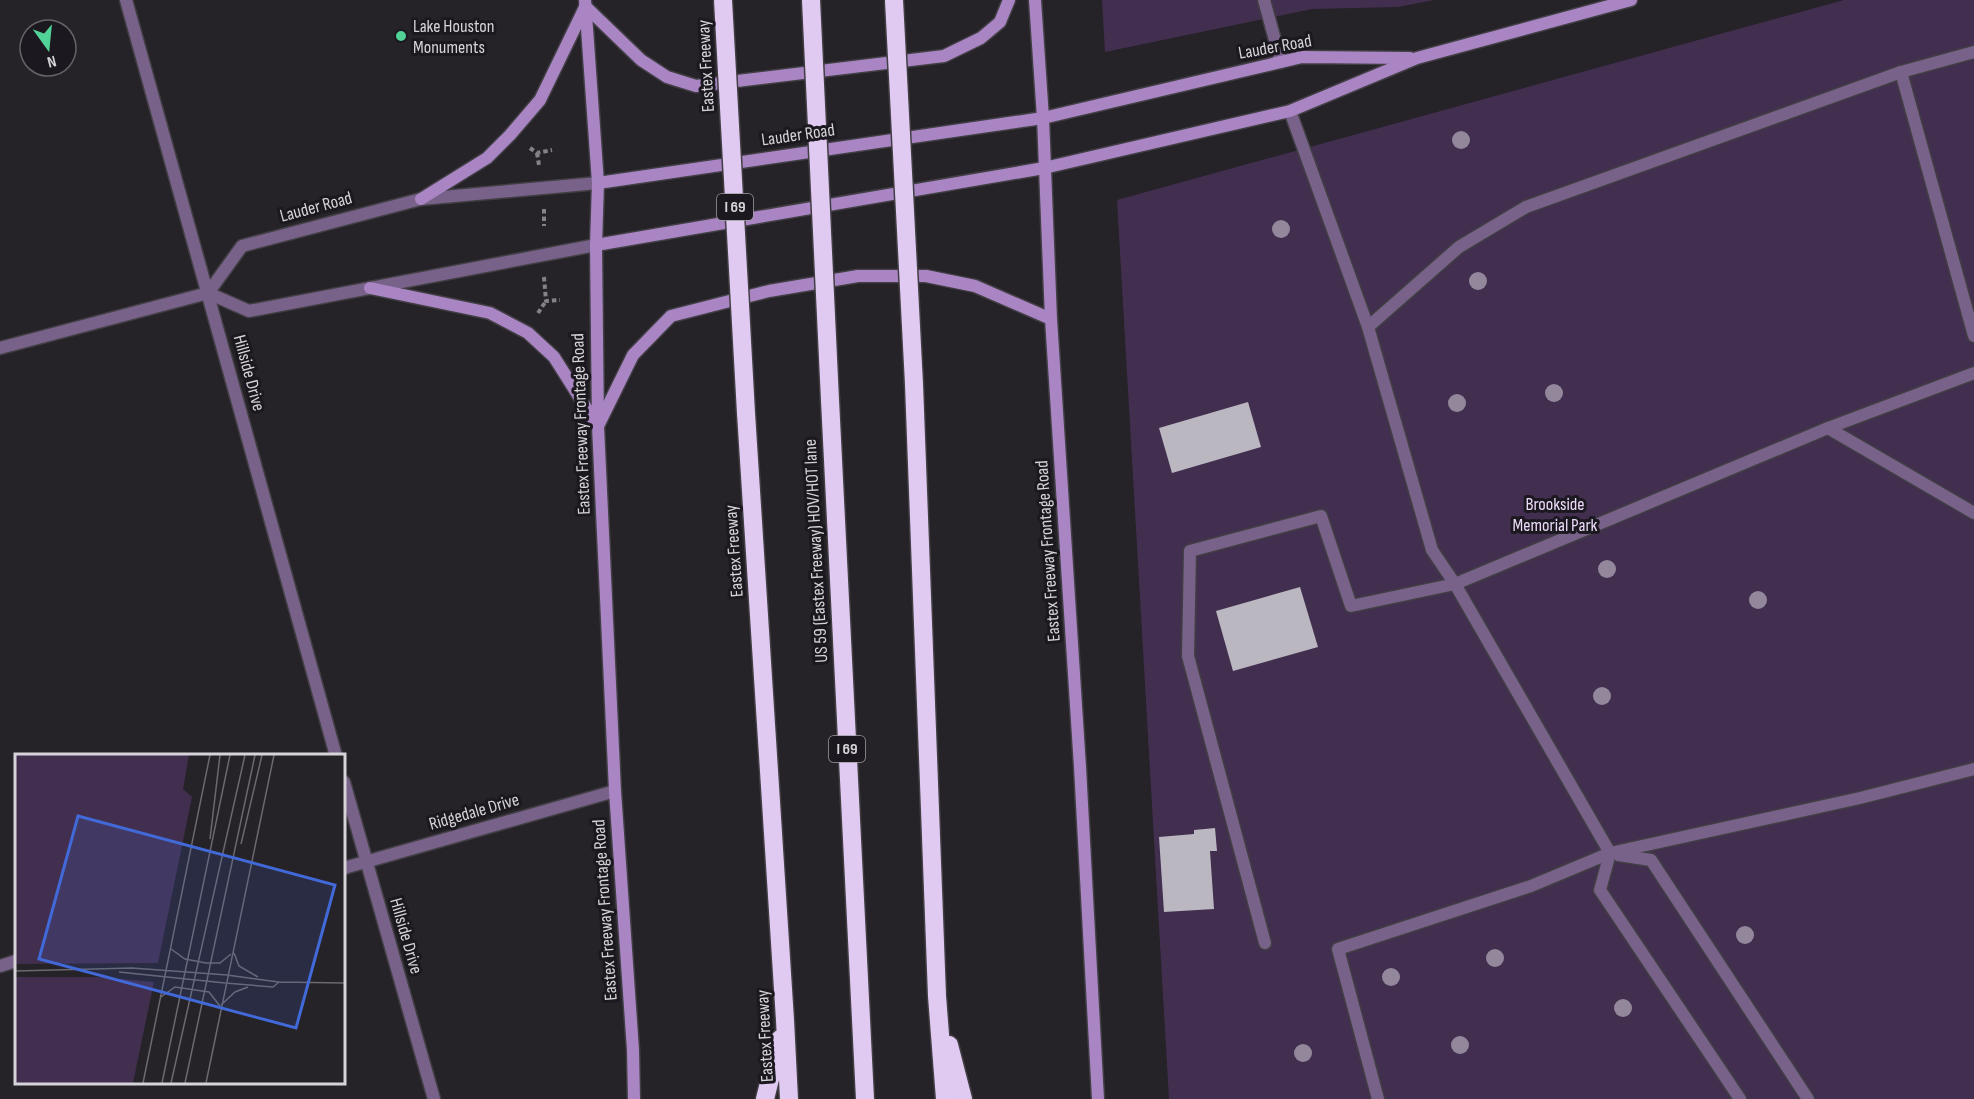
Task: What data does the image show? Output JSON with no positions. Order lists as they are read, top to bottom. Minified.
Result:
{"streets":{"highway":["Eastex Freeway","I 69","US 59 (Eastex Freeway) HOV/HOT lane"],"main road":["Lauder Road","Eastex Freeway Frontage Road"],"street":["Hillside Drive","Ridgedale Drive"]},"crossings":[["Lauder Road","Hillside Drive"],["Lauder Road","Eastex Freeway Frontage Road"],["Hillside Drive","Ridgedale Drive"],["Eastex Freeway Frontage Road","Ridgedale Drive"]],"parks":["Brookside Memorial Park"],"places":["Lake Houston Monuments"],"north":"bottom"}
